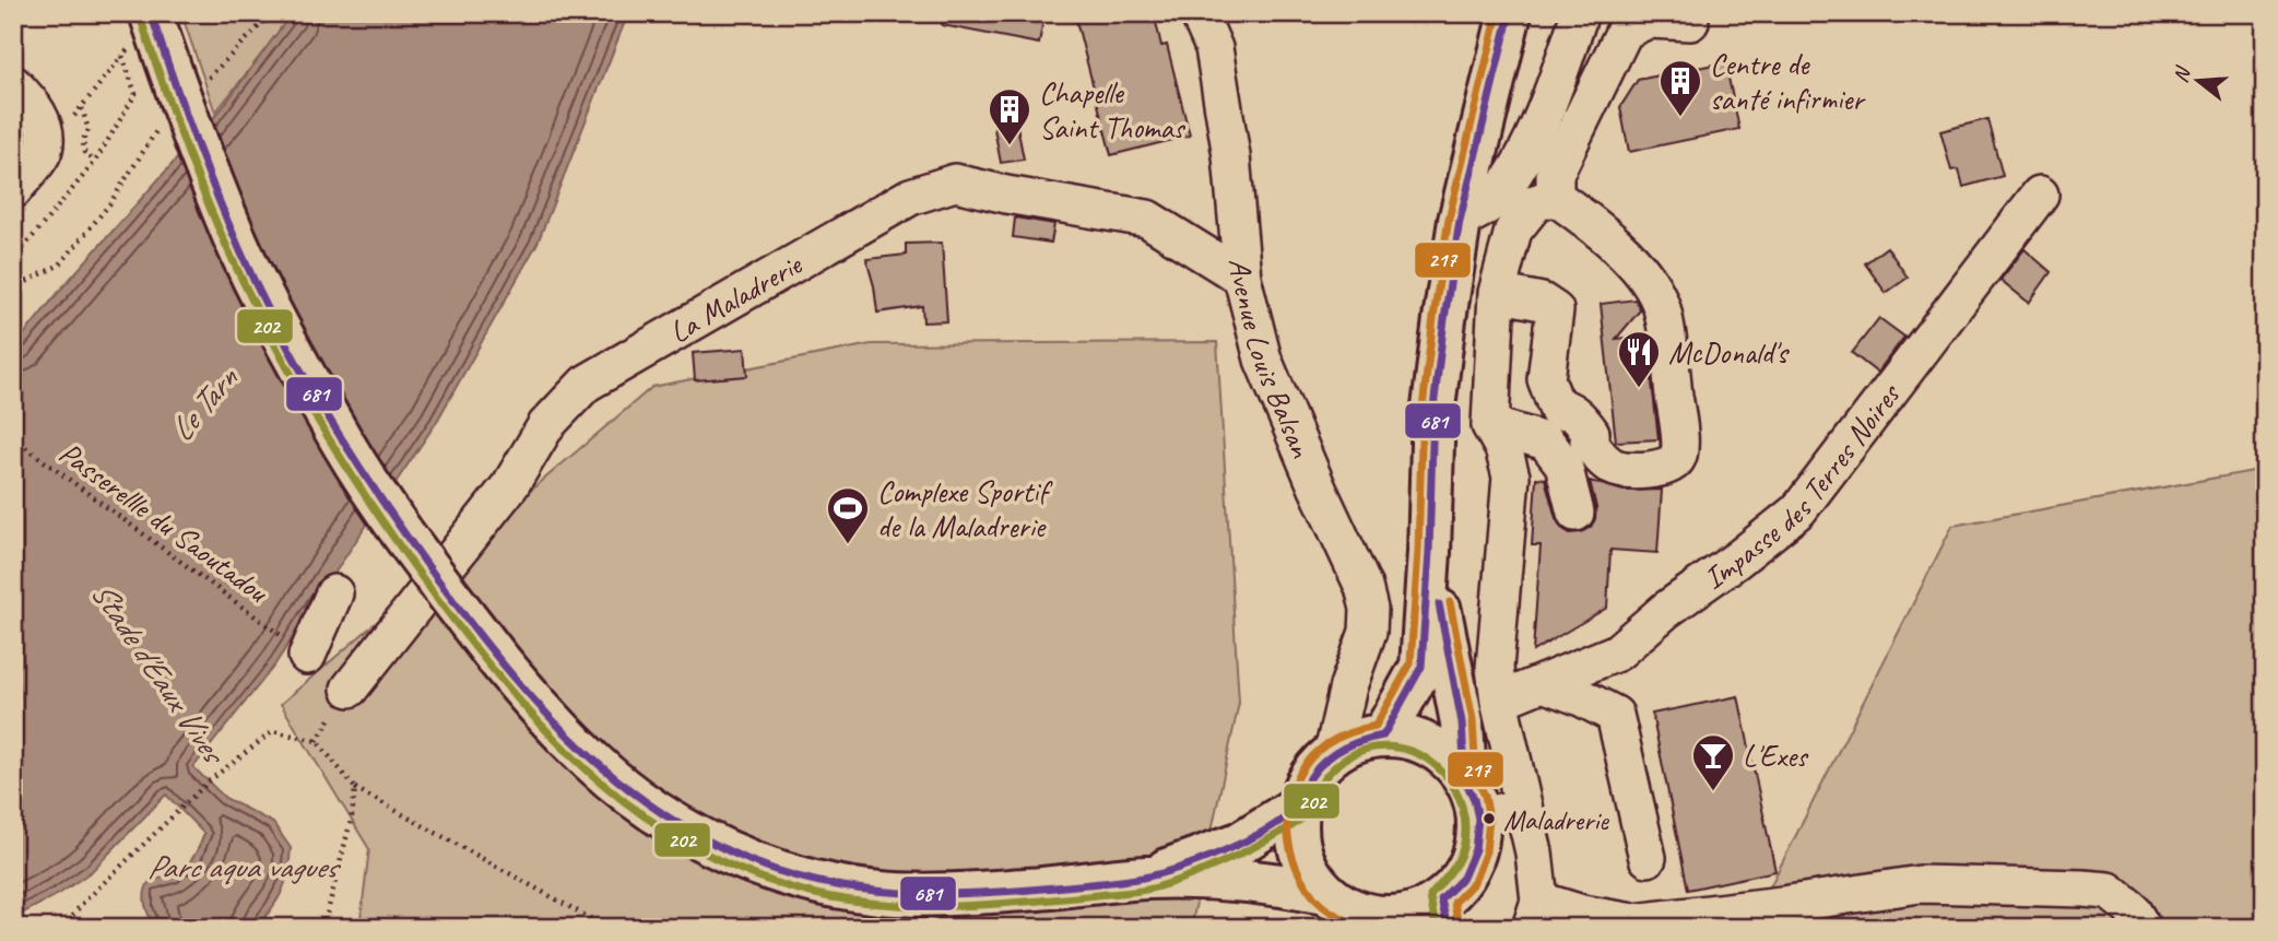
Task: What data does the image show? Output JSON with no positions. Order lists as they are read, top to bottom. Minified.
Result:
{"streets":{"street":["La Maladrerie","Avenue Louis Balsan","Impasse des Terres Noires"],"path":["Passerellle du Saoutadou"]},"crossings":[["La Maladrerie","Avenue Louis Balsan"]],"water":["Le Tarn","Stade d'Eaux Vives","Parc aqua vagues"],"places":{"building":["Centre de santé infirmier","Chapelle Saint Thomas"],"restaurant":["McDonald's"],"sports":["Complexe Sportif de la Maladrerie"],"bar":["L'Exes"],"other":["Maladrerie"]},"lines":["transit line 681","transit line 217","transit line 202"],"north":"left"}
